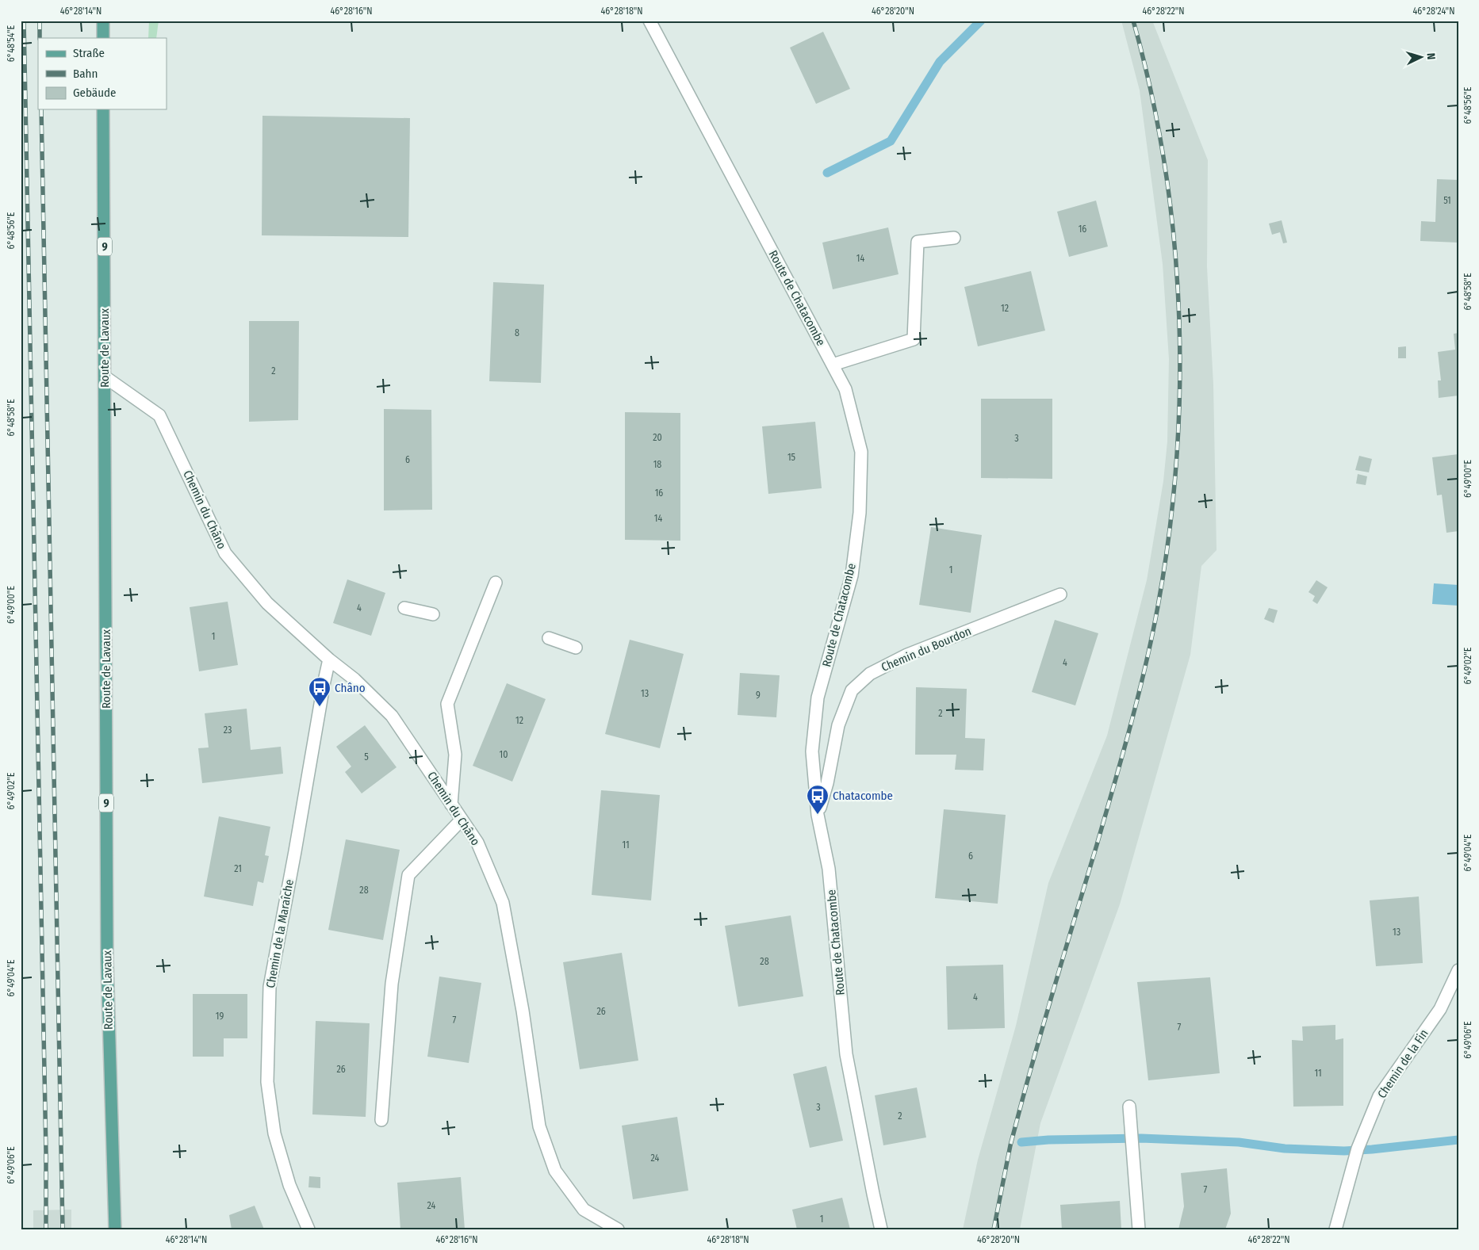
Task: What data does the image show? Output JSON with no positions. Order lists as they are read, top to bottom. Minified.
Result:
{"streets":{"main road":["9","Route de Lavaux"],"street":["Route de Chatacombe","Chemin du Châno","Chemin du Bourdon","Chemin de la Maraîche","Chemin de la Fin"]},"crossings":[["Route de Chatacombe","Chemin du Bourdon"],["Route de Lavaux","Chemin du Châno"],["Chemin du Châno","Chemin de la Maraîche"]],"places":{"bus stop":["Châno","Chatacombe"]},"house_numbers":["51","16","14","12","8","2","20","3","15","6","18","16","14","1","4","1","4","13","9","2","12","23","10","5","11","6","21","28","13","28","4","26","19","7","7","26","11","3","2","24","7","24","1"],"legend":["Straße","Bahn","Gebäude"],"north":"right","coordinates":["46°28'14\"N","46°28'16\"N","46°28'18\"N","46°28'20\"N","46°28'22\"N","46°28'24\"N","6°48'54\"E","6°48'56\"E","6°48'58\"E","6°49'00\"E","6°49'02\"E","6°49'04\"E","6°49'06\"E"]}
